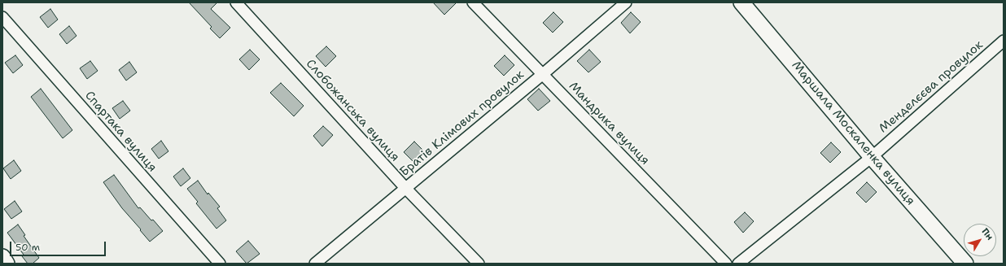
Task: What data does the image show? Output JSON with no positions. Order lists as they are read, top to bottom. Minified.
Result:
{"streets":{"street":["Менделєєва провулок","Слобожанська вулиця","Братів Клімових провулок","Мандрика вулиця","Спартака вулиця","Маршала Москаленка вулиця"]},"crossings":[["Менделєєва провулок","Маршала Москаленка вулиця"],["Слобожанська вулиця","Братів Клімових провулок"],["Братів Клімових провулок","Мандрика вулиця"]],"scale_bar":"50 m","north":"top right"}
